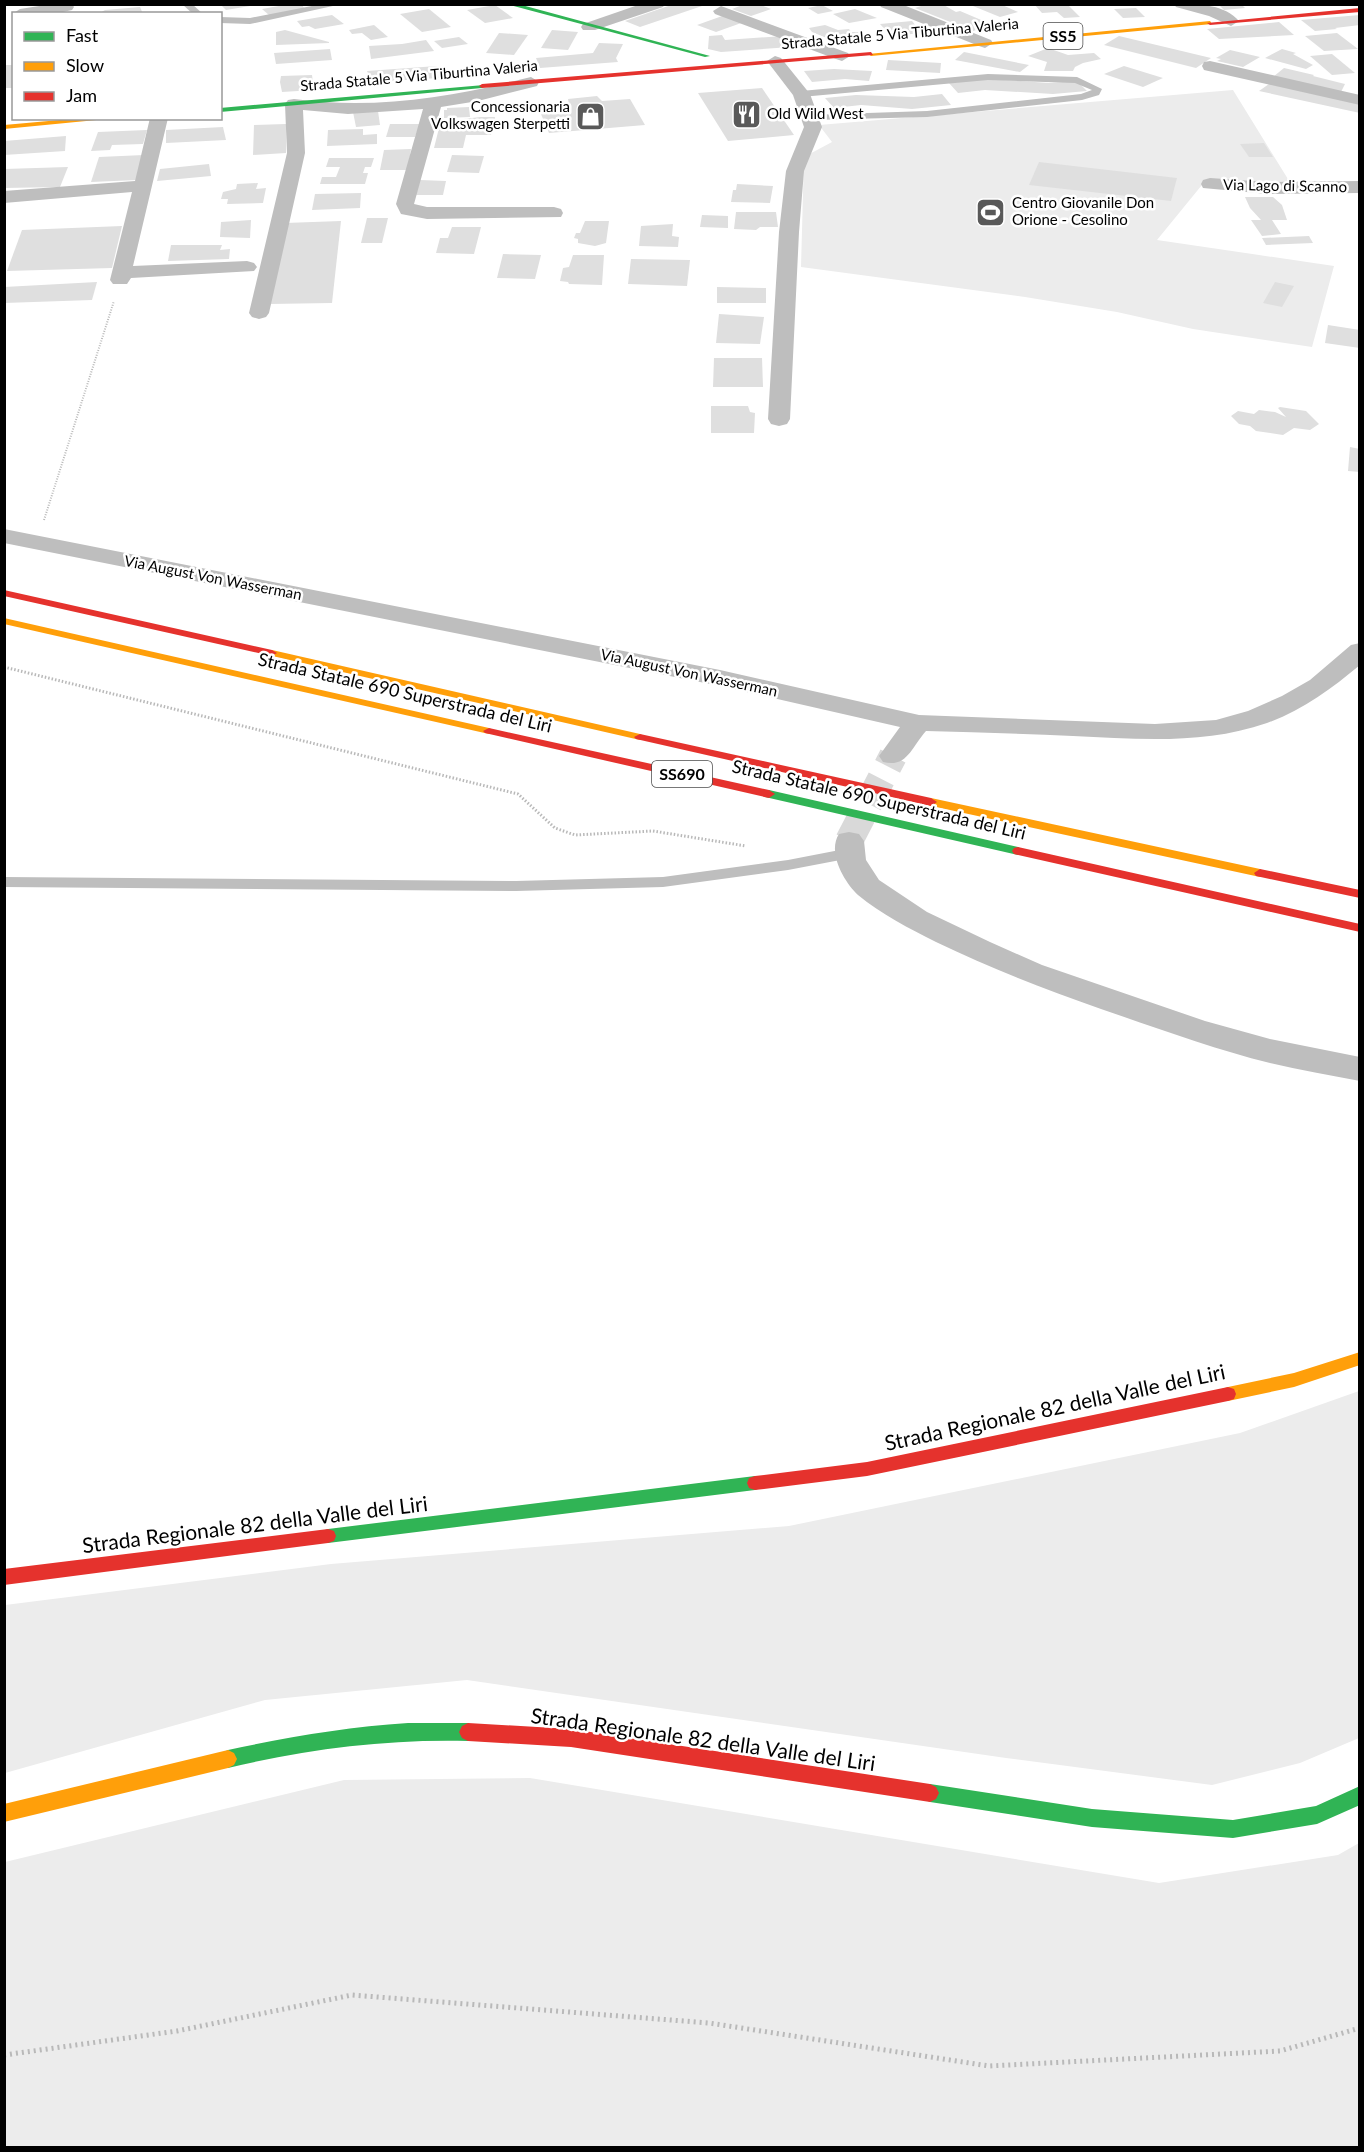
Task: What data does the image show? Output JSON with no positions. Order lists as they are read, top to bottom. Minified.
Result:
{"streets":{"main road":["Strada Statale 5 Via Tiburtina Valeria","SS5","Strada Statale 690 Superstrada del Liri","SS690","Strada Regionale 82 della Valle del Liri"],"street":["Via Lago di Scanno","Via August Von Wasserman"]},"places":{"restaurant":["Old Wild West"],"shop":["Concessionaria Volkswagen Sterpetti"],"sports":["Centro Giovanile Don Orione - Cesolino"]},"legend":["Fast","Slow","Jam"]}
